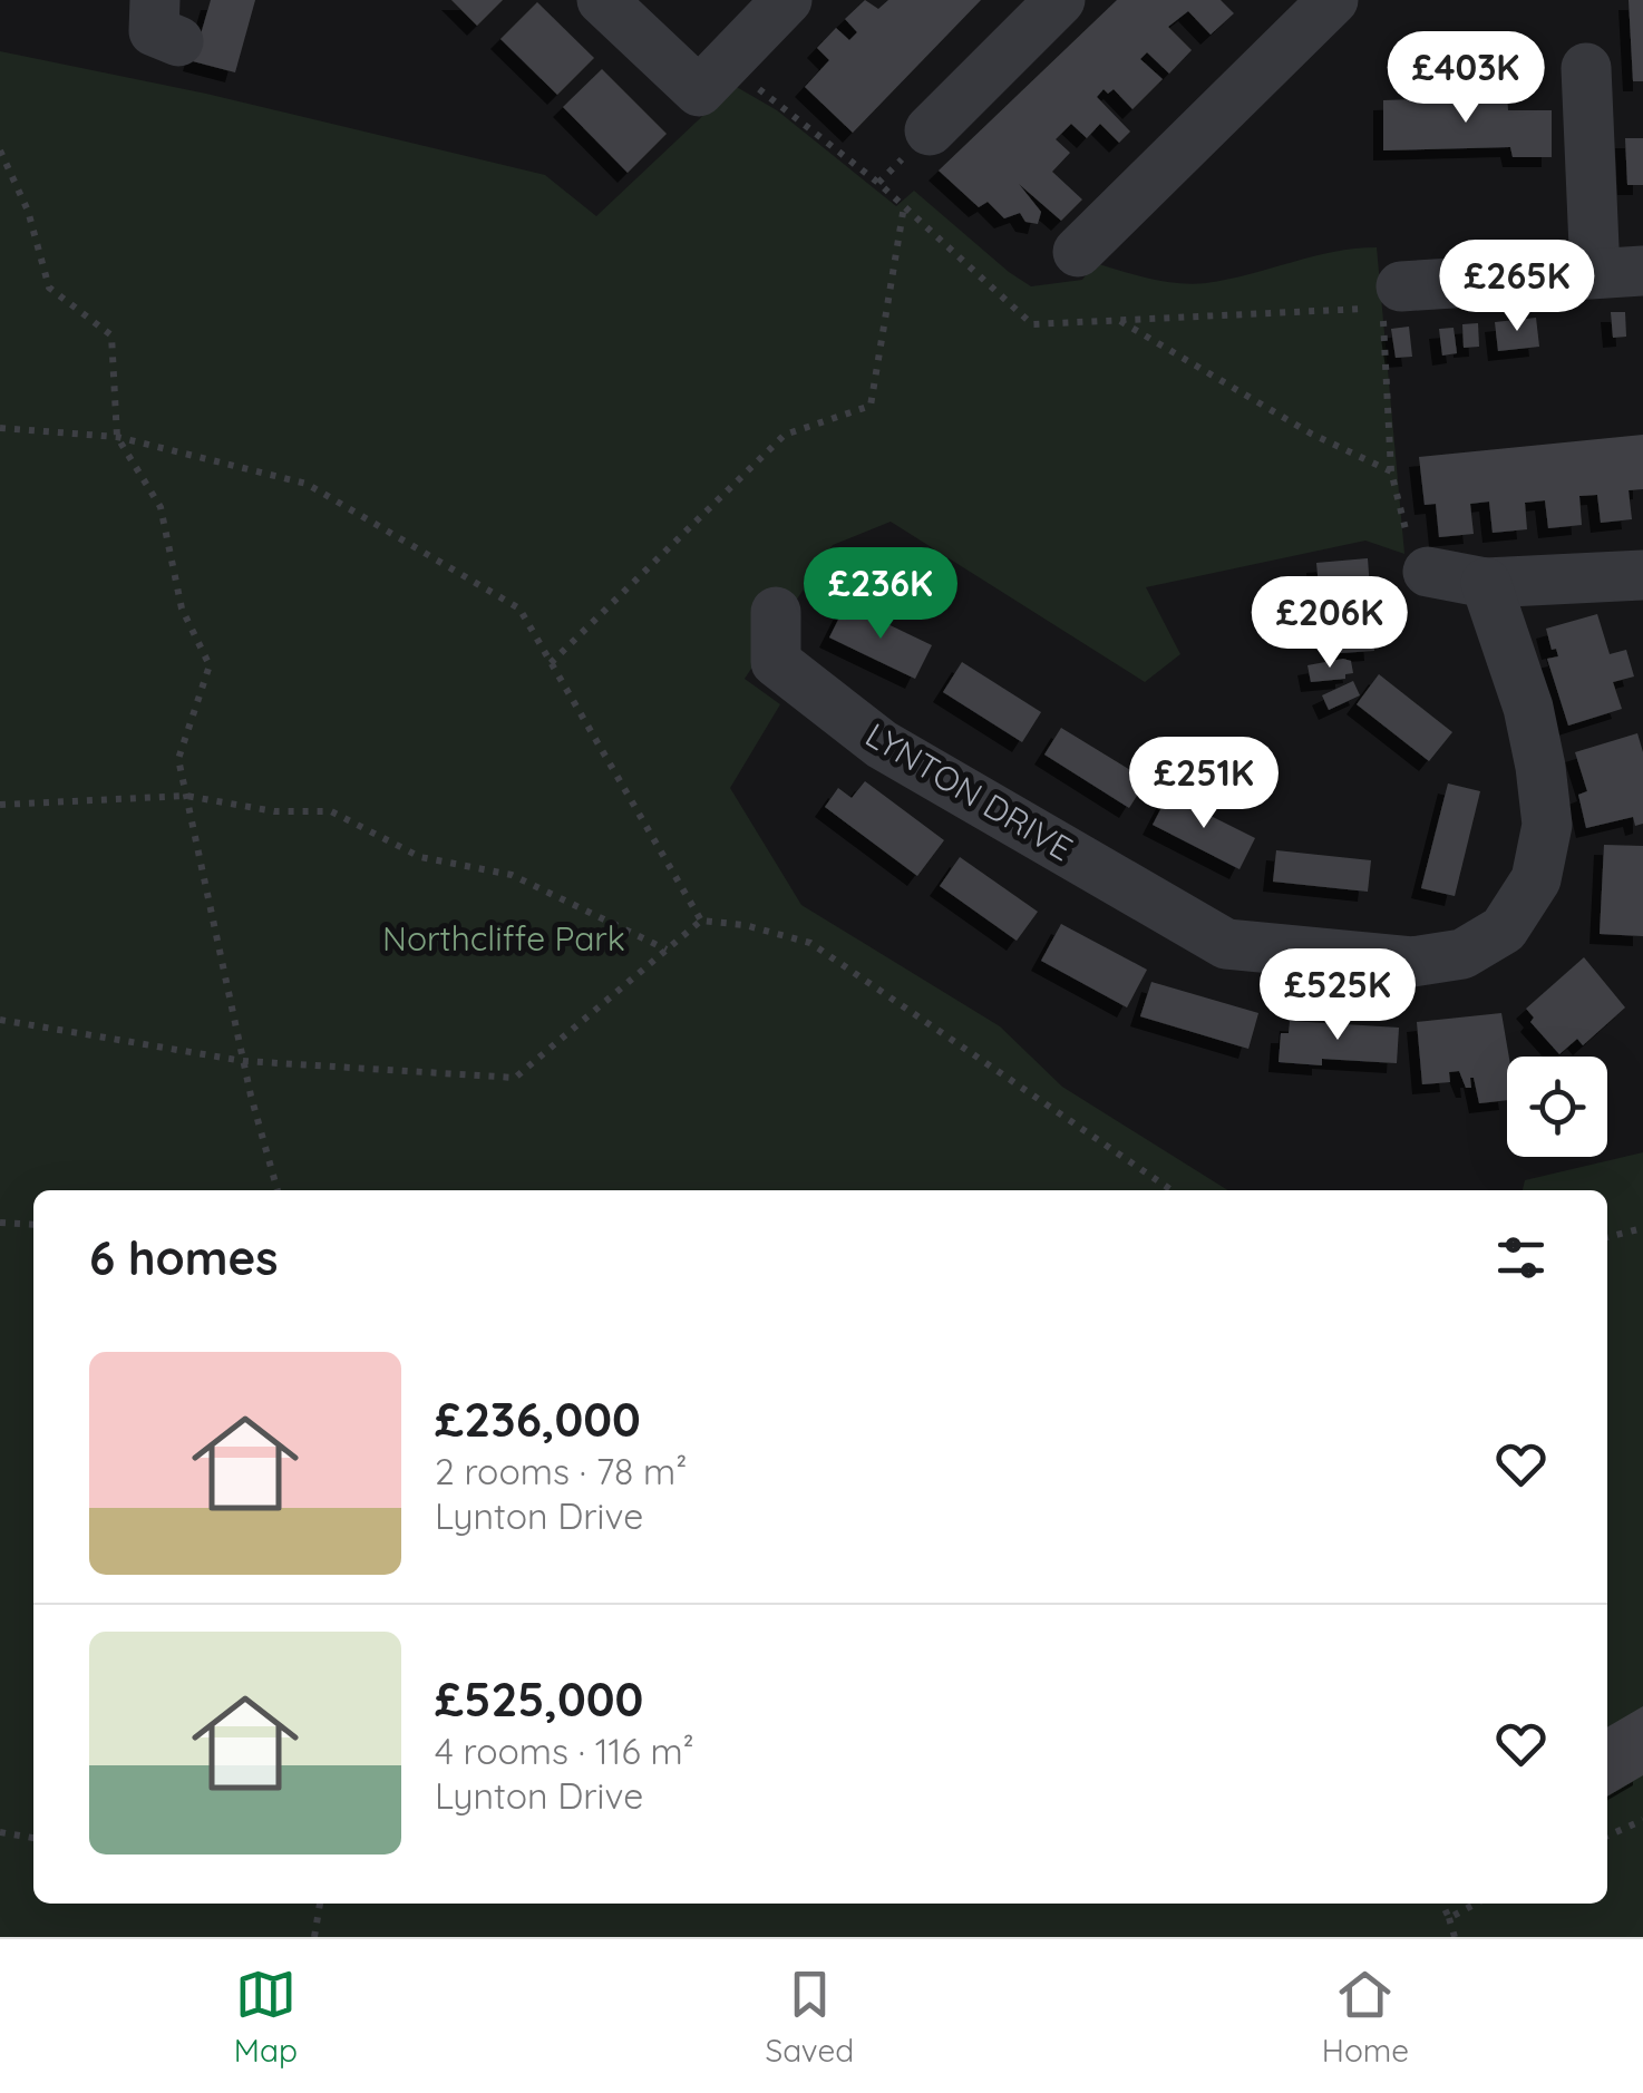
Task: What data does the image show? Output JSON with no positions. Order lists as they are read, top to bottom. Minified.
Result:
{"streets":{"street":["LYNTON DRIVE"]},"parks":["Northcliffe Park"],"page":{"price":["£403K","£265K","£236K","£206K","£251K","£525K"],"heading":"6 homes","list":[{"name":"£236,000","note":"2 rooms · 78 m² · Lynton Drive"},{"name":"£525,000","note":"4 rooms · 116 m² · Lynton Drive"}],"tabs":["Map","Saved","Home"]}}
